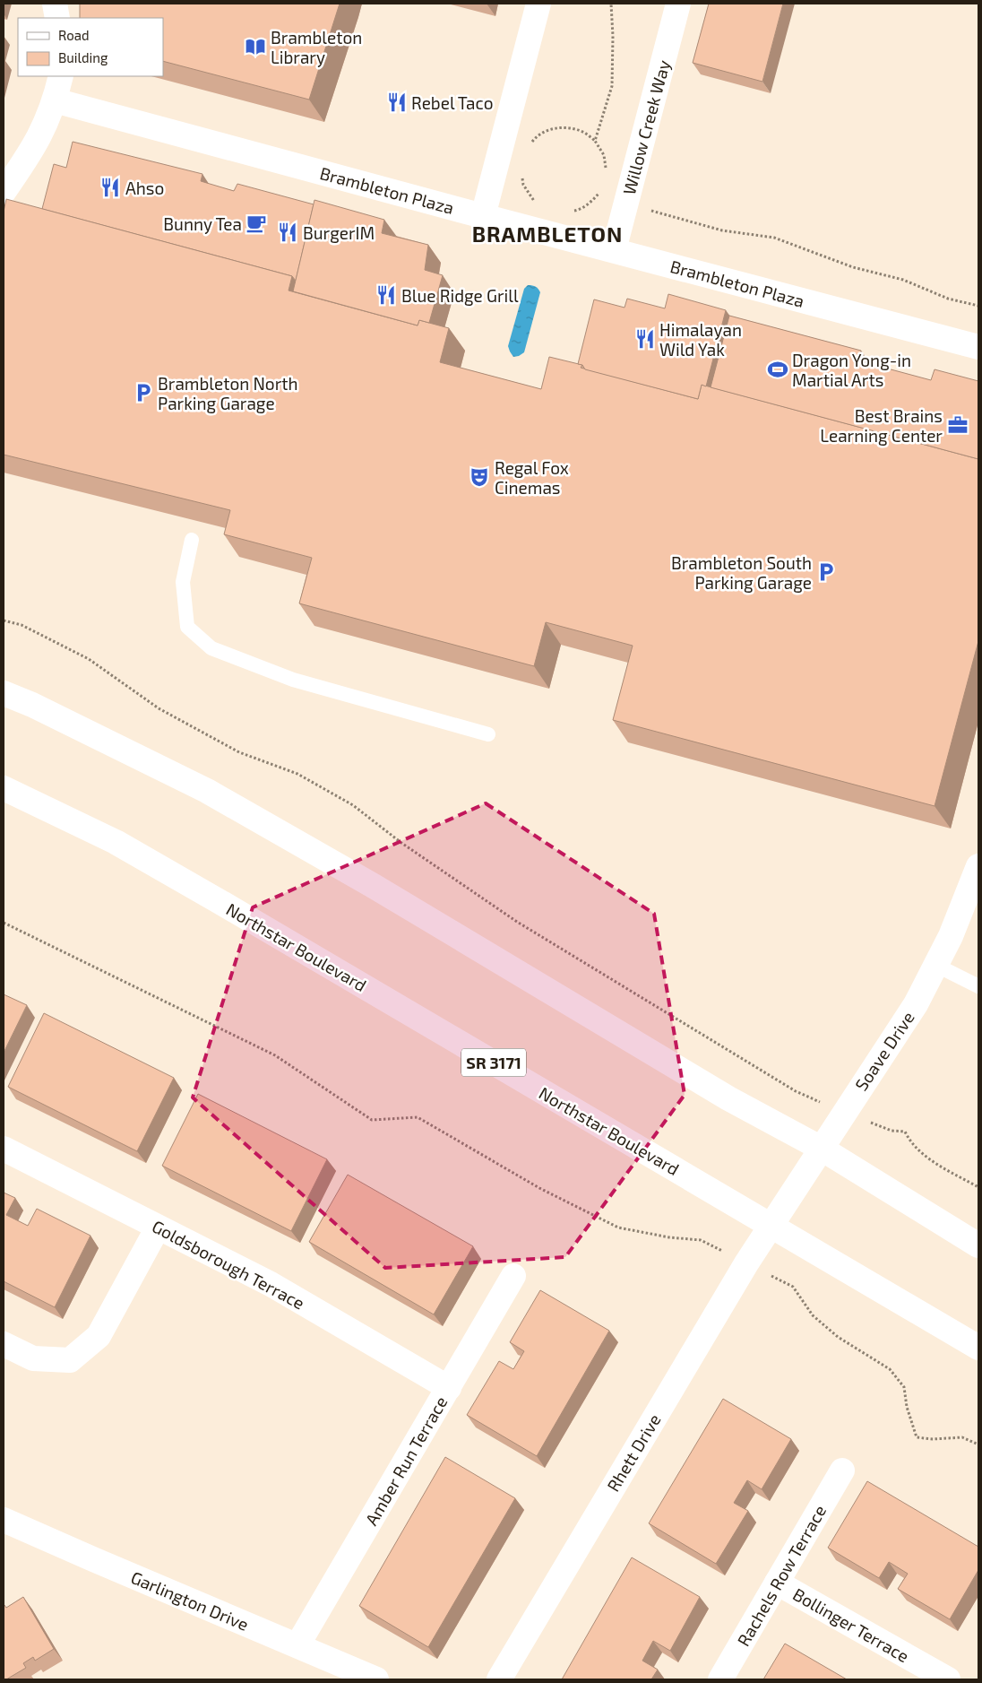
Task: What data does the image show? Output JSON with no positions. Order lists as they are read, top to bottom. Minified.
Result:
{"streets":{"street":["Willow Creek Way","Brambleton Plaza","Northstar Boulevard","Soave Drive","SR 3171","Goldsborough Terrace","Rhett Drive","Amber Run Terrace","Rachels Row Terrace","Garlington Drive","Bollinger Terrace"]},"crossings":[["Willow Creek Way","Brambleton Plaza"],["Northstar Boulevard","Soave Drive"],["Northstar Boulevard","Rhett Drive"],["Soave Drive","Rhett Drive"],["Goldsborough Terrace","Amber Run Terrace"],["Amber Run Terrace","Garlington Drive"],["Rachels Row Terrace","Bollinger Terrace"]],"districts":["BRAMBLETON"],"places":{"library":["Brambleton Library"],"restaurant":["Rebel Taco","Ahso","BurgerIM","Blue Ridge Grill","Himalayan Wild Yak"],"cafe":["Bunny Tea"],"sports":["Dragon Yong-in Martial Arts"],"parking":["Brambleton North Parking Garage","Brambleton South Parking Garage"],"office":["Best Brains Learning Center"],"theatre":["Regal Fox Cinemas"]},"legend":["Road","Building"]}
